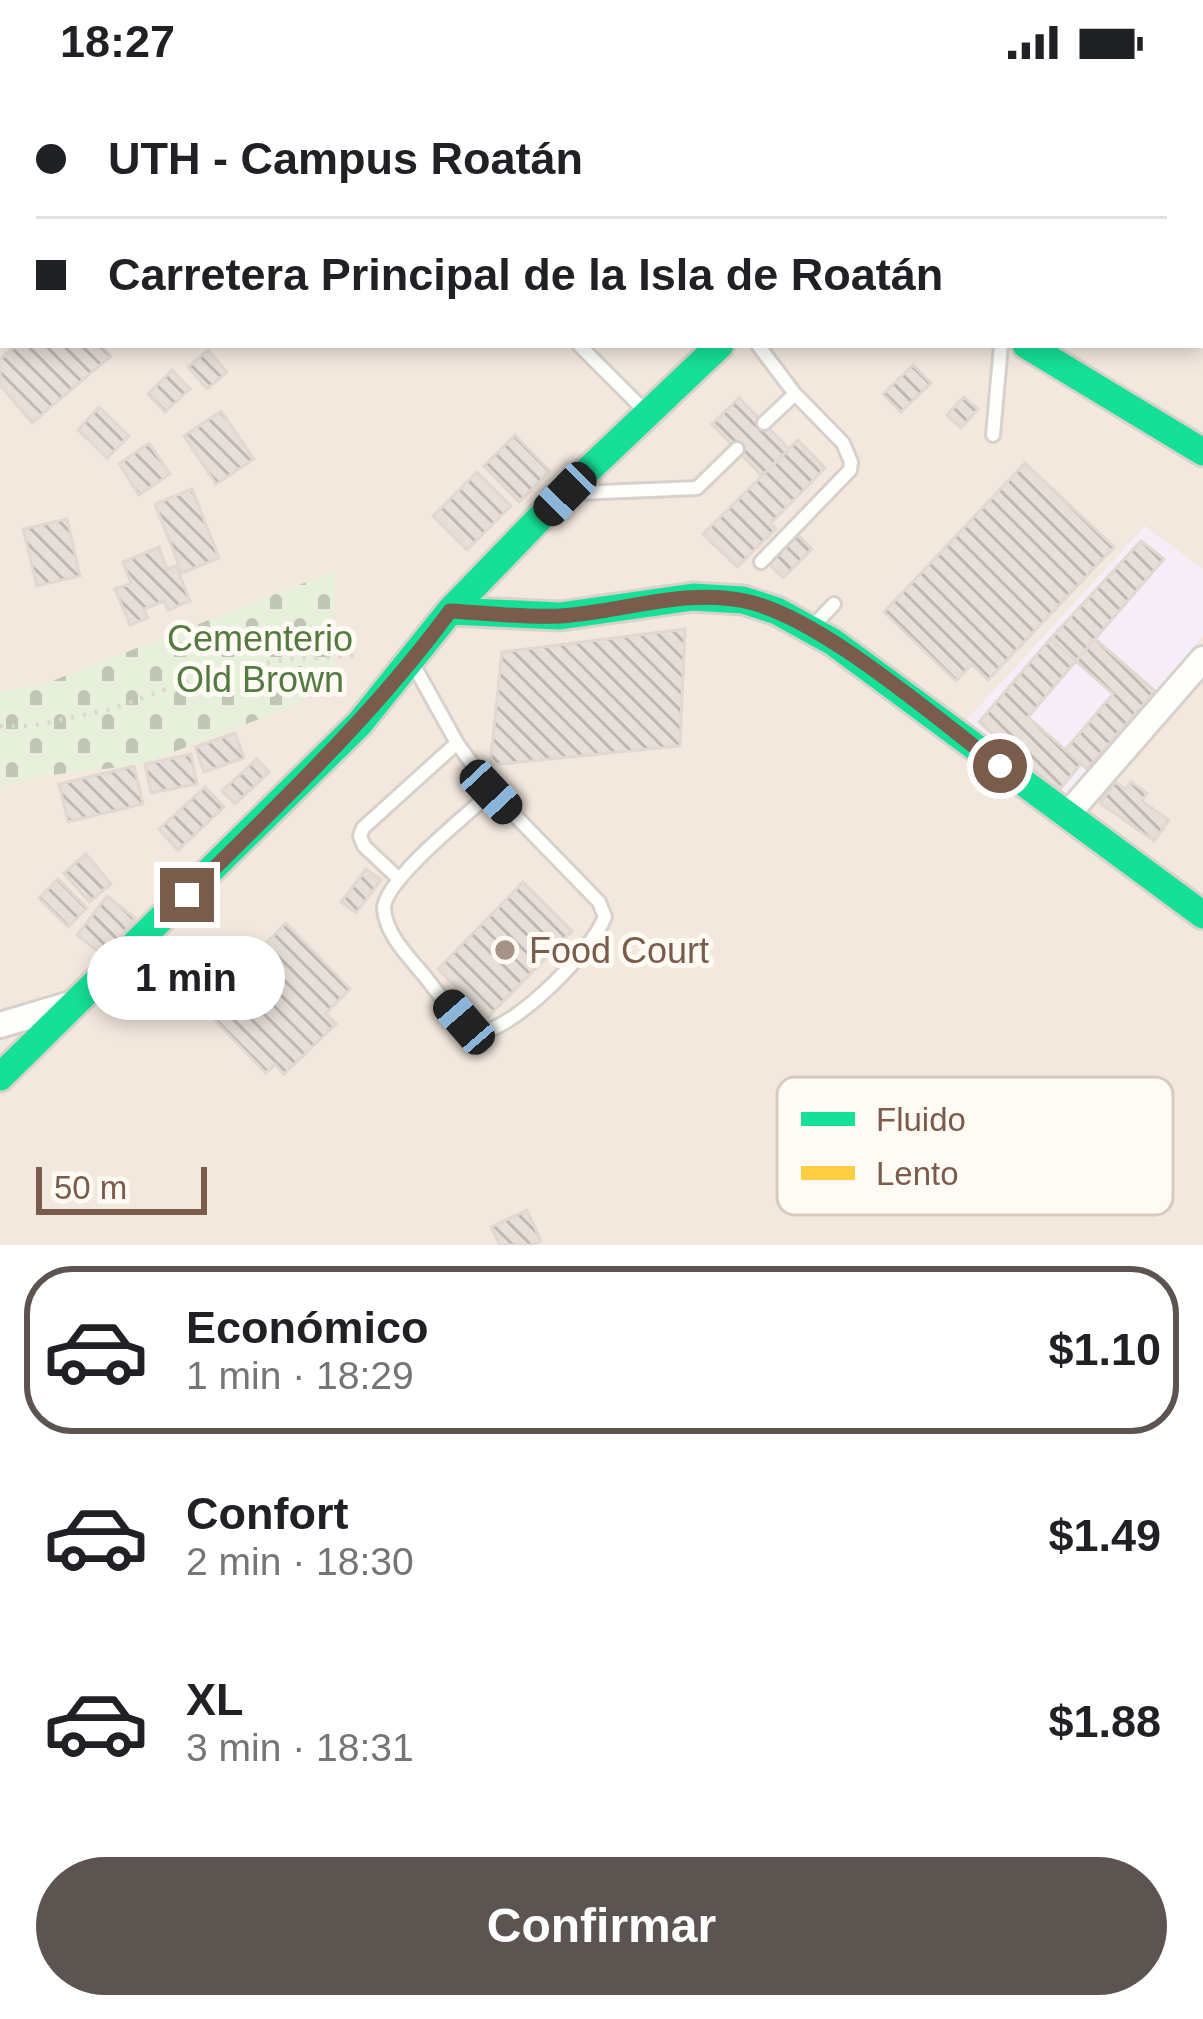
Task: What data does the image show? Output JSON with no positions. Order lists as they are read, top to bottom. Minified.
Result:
{"parks":["Cementerio Old Brown"],"places":["Food Court"],"legend":["Fluido","Lento"],"scale_bar":"50 m","page":{"status":"18:27","banner":["UTH - Campus Roatán","Carretera Principal de la Isla de Roatán"],"bubble":"1 min","scale":"50 m","list":[{"name":"Económico","note":"1 min · 18:29","value":"$1.10"},{"name":"Confort","note":"2 min · 18:30","value":"$1.49"},{"name":"XL","note":"3 min · 18:31","value":"$1.88"}],"buttons":"Confirmar"}}
